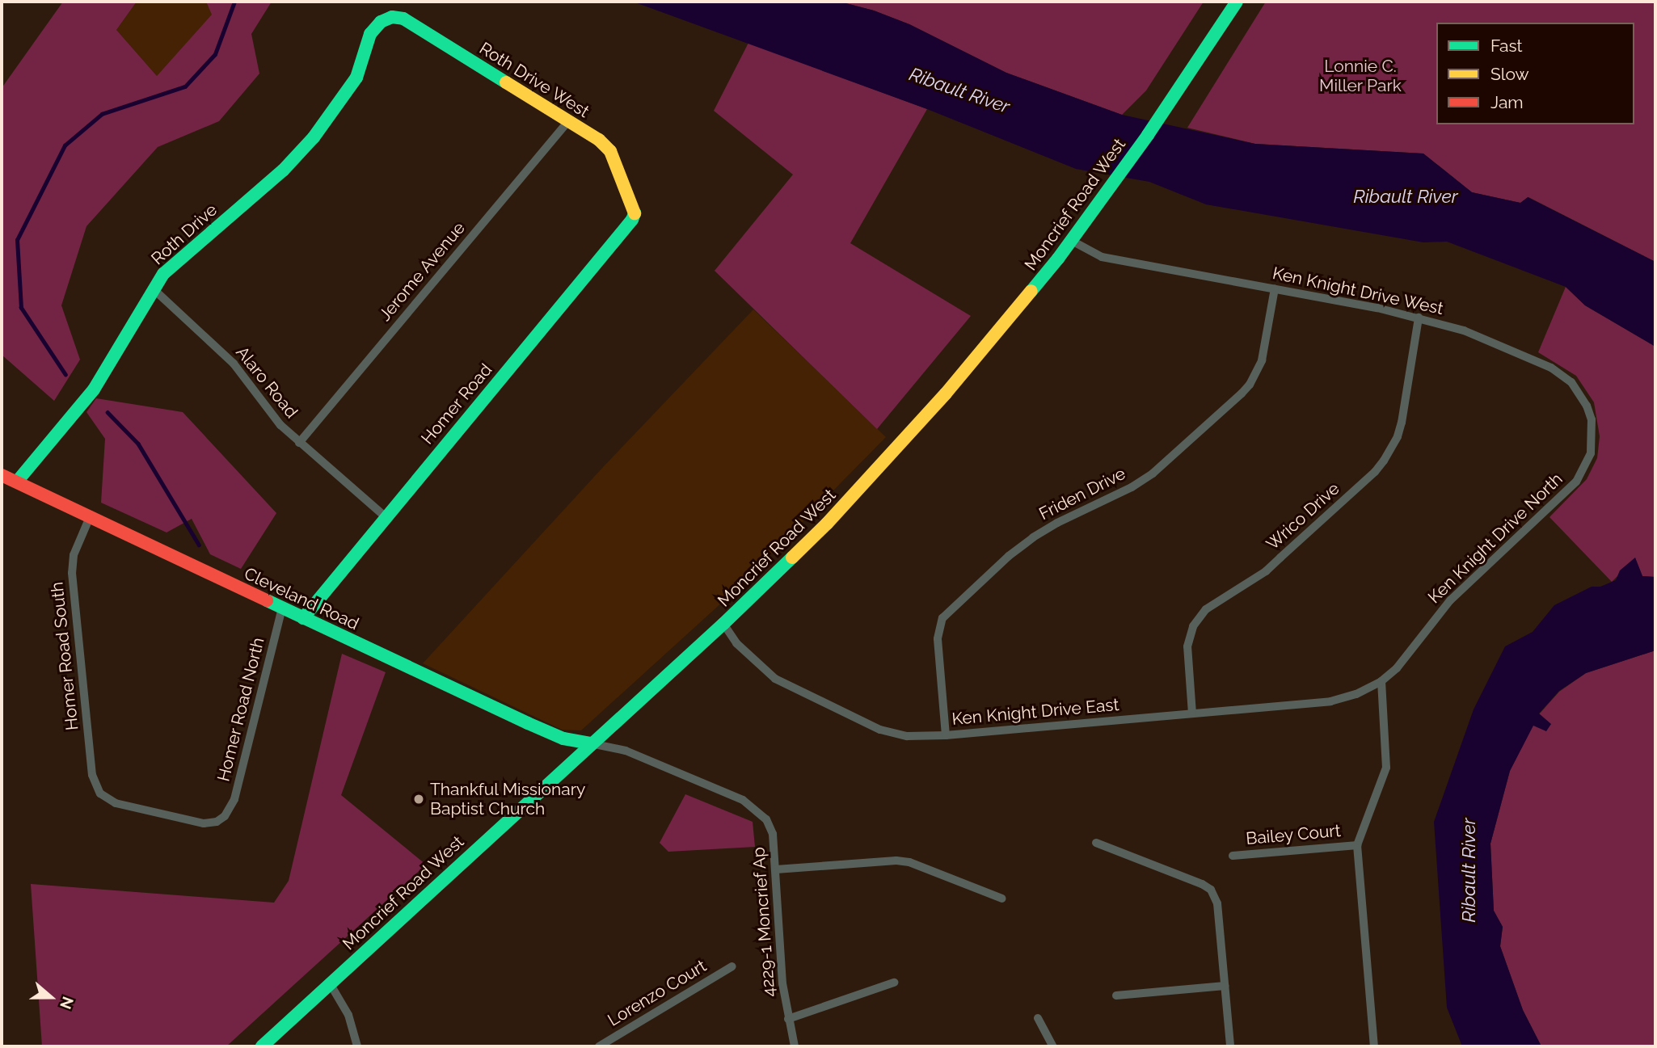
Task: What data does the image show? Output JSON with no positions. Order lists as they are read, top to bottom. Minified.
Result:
{"streets":{"street":["Roth Drive West","Moncrief Road West","Roth Drive","Jerome Avenue","Ken Knight Drive West","Alaro Road","Homer Road","Friden Drive","Wrico Drive","Ken Knight Drive North","Cleveland Road","Homer Road South","Homer Road North","Ken Knight Drive East","Bailey Court","4229-1 Moncrief Ap","Lorenzo Court"]},"crossings":[["Roth Drive West","Roth Drive"],["Roth Drive West","Jerome Avenue"],["Roth Drive West","Homer Road"],["Moncrief Road West","Ken Knight Drive West"],["Moncrief Road West","Cleveland Road"],["Moncrief Road West","Ken Knight Drive East"],["Moncrief Road West","4229-1 Moncrief Ap"],["Roth Drive","Alaro Road"],["Roth Drive","Cleveland Road"],["Jerome Avenue","Alaro Road"],["Ken Knight Drive West","Friden Drive"],["Ken Knight Drive West","Wrico Drive"],["Ken Knight Drive West","Ken Knight Drive North"],["Alaro Road","Homer Road"],["Homer Road","Cleveland Road"],["Friden Drive","Ken Knight Drive East"],["Wrico Drive","Ken Knight Drive East"],["Ken Knight Drive North","Ken Knight Drive East"],["Cleveland Road","Homer Road South"],["Cleveland Road","Homer Road North"],["Cleveland Road","4229-1 Moncrief Ap"],["Homer Road South","Homer Road North"]],"water":["Ribault River"],"parks":["Lonnie C. Miller Park"],"places":["Thankful Missionary Baptist Church"],"legend":["Fast","Slow","Jam"],"north":"right"}
